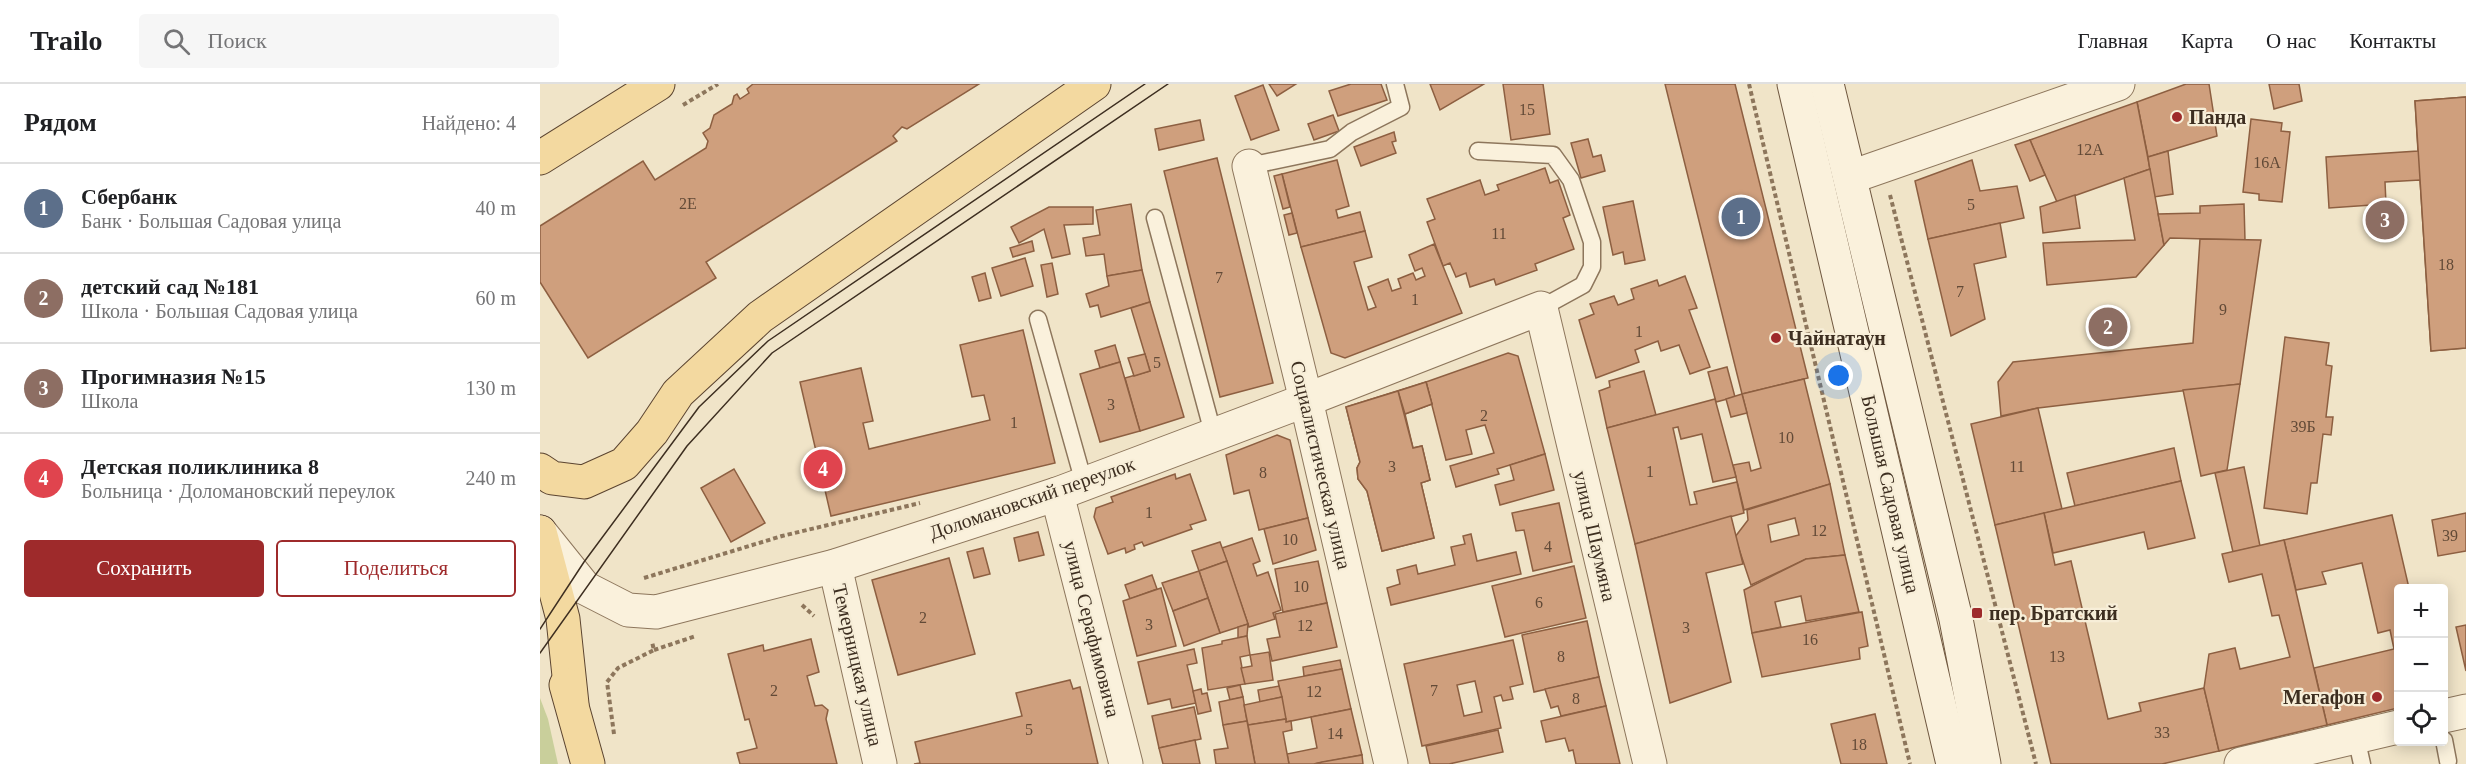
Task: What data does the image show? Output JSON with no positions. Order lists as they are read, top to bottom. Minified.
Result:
{"streets":{"street":["Социалистическая улица","Большая Садовая улица","Доломановский переулок","улица Шаумяна","улица Серафимовича","Темерницкая улица"]},"crossings":[["Социалистическая улица","Доломановский переулок"],["Доломановский переулок","улица Шаумяна"],["Доломановский переулок","улица Серафимовича"],["Доломановский переулок","Темерницкая улица"]],"places":{"other":["Панда","Чайнатаун","Мегафон"],"transit":["пер. Братский"]},"house_numbers":["15","12А","16А","2Е","5","11","18","7","7","1","9","1","5","3","2","1","39Б","10","3","11","1","8","1","12","39","10","4","10","6","2","3","12","3","16","8","13","2","7","12","8","5","33","14","18"],"page":{"header":"Trailo","search":"Поиск","nav":["Главная","Карта","О нас","Контакты"],"heading":["Рядом","Найдено: 4"],"list":[{"mark":"1","name":"Сбербанк","note":"Банк · Большая Садовая улица","value":"40 m"},{"mark":"2","name":"детский сад №181","note":"Школа · Большая Садовая улица","value":"60 m"},{"mark":"3","name":"Прогимназия №15","note":"Школа","value":"130 m"},{"mark":"4","name":"Детская поликлиника 8","note":"Больница · Доломановский переулок","value":"240 m"}],"pins":["1","3","2","4"],"buttons":["Сохранить","Поделиться"],"map_buttons":["+","−"]}}
